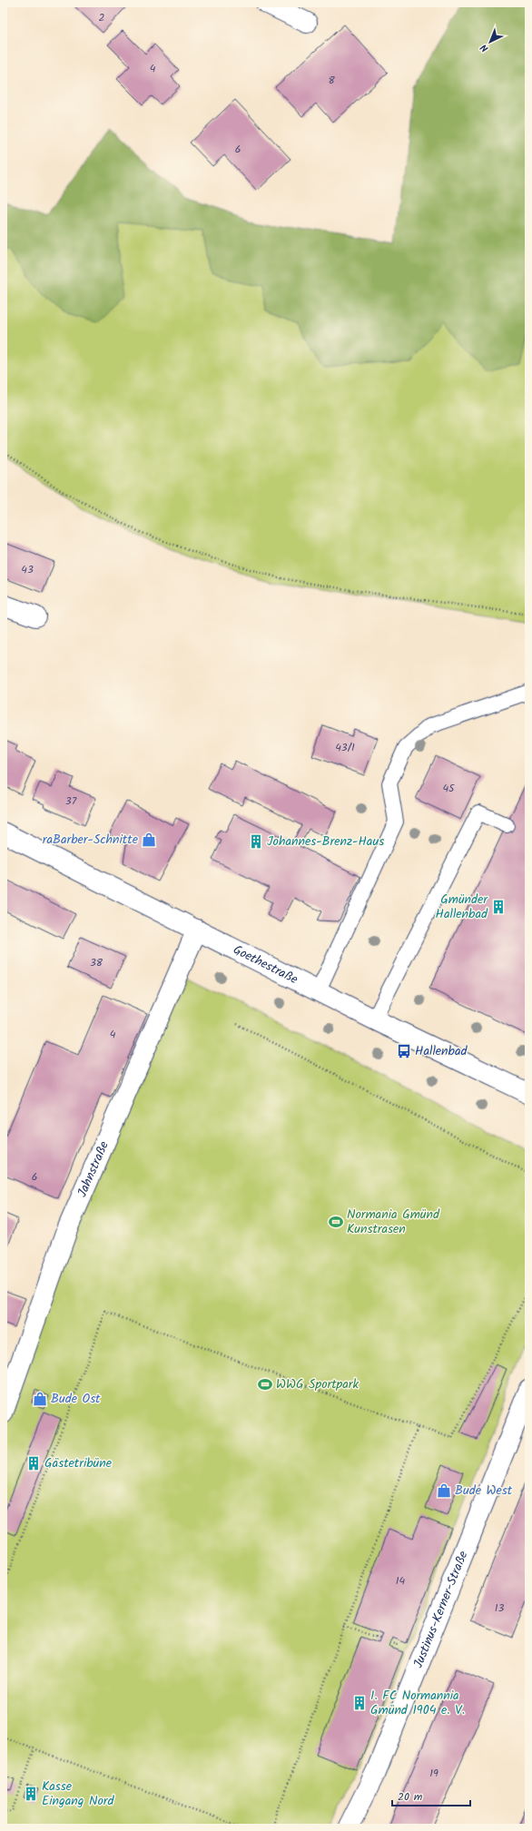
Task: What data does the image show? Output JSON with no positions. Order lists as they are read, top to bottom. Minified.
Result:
{"streets":{"street":["Goethestraße","Jahnstraße","Justinus-Kerner-Straße"]},"crossings":[["Goethestraße","Jahnstraße"]],"places":{"shop":["raBarber-Schnitte","Bude Ost","Bude West"],"building":["Johannes-Brenz-Haus","Gmünder Hallenbad","Gästetribüne","1. FC Normannia Gmünd 1904 e. V.","Kasse Eingang Nord"],"bus stop":["Hallenbad"],"sports":["Normania Gmünd Kunstrasen","WWG Sportpark"]},"house_numbers":["2","4","8","6","43","43/1","45","37","38","4","6","14","13","19"],"scale_bar":"20 m","north":"bottom left"}
